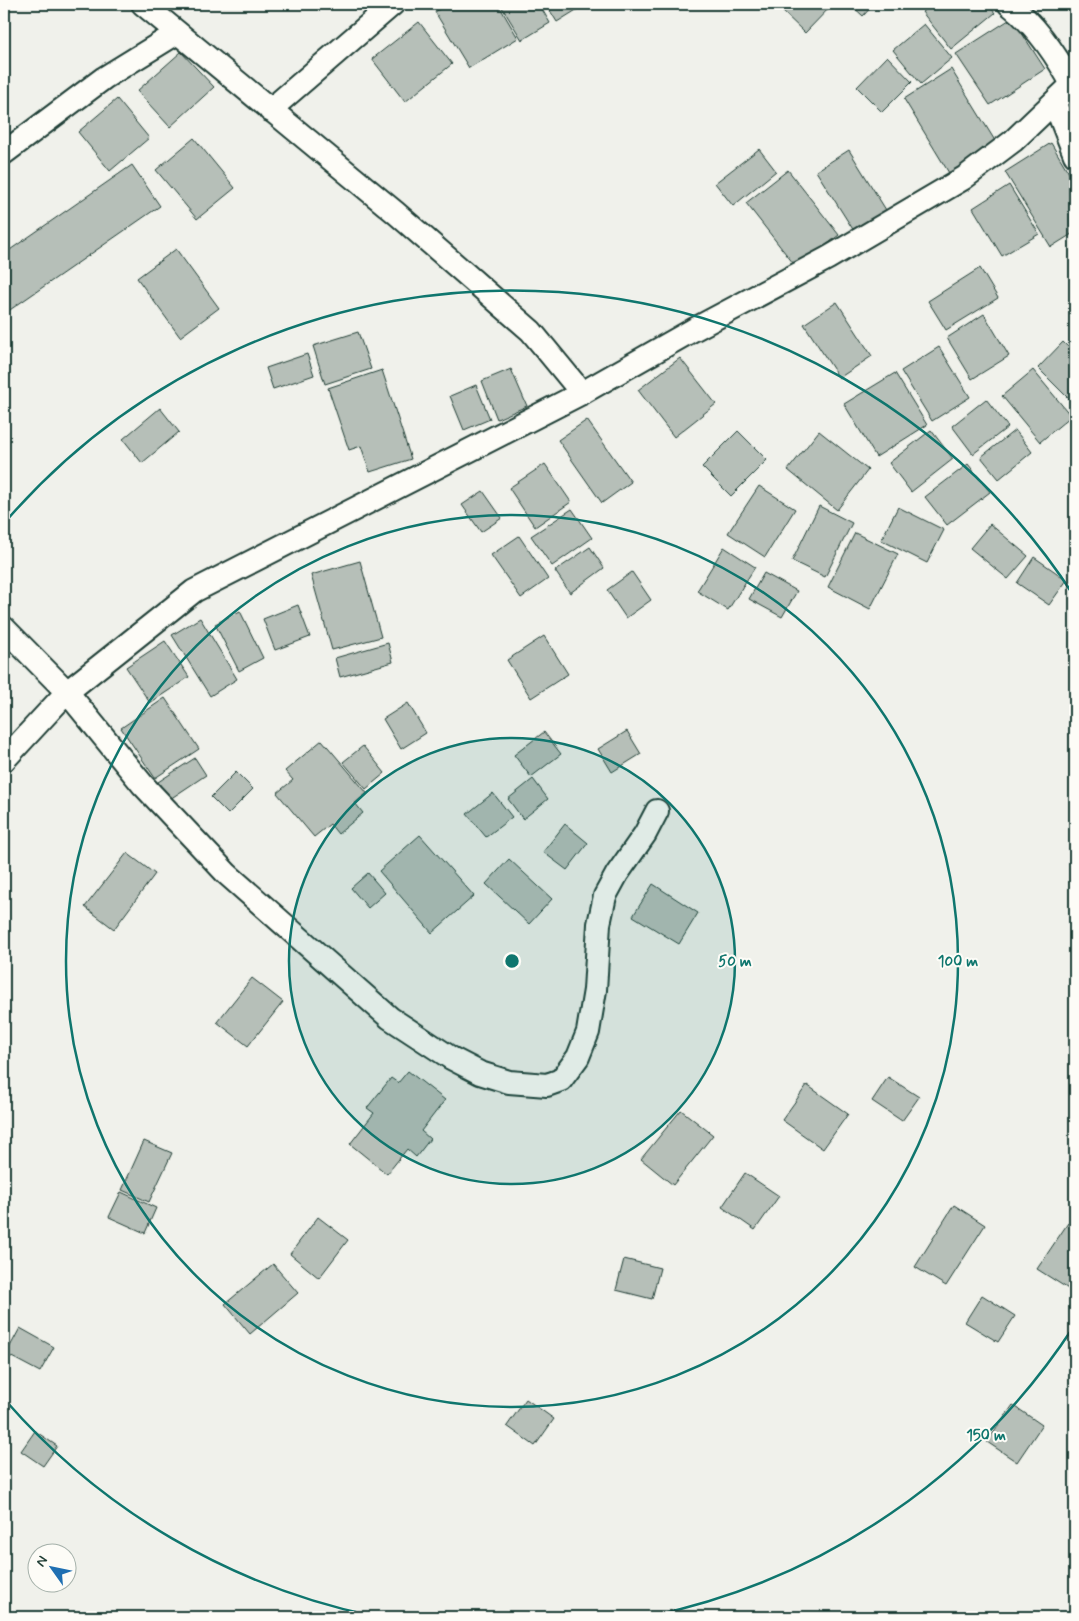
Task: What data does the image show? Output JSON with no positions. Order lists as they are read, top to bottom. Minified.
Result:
{"north":"top left","rings":["50 m","100 m","150 m"]}
